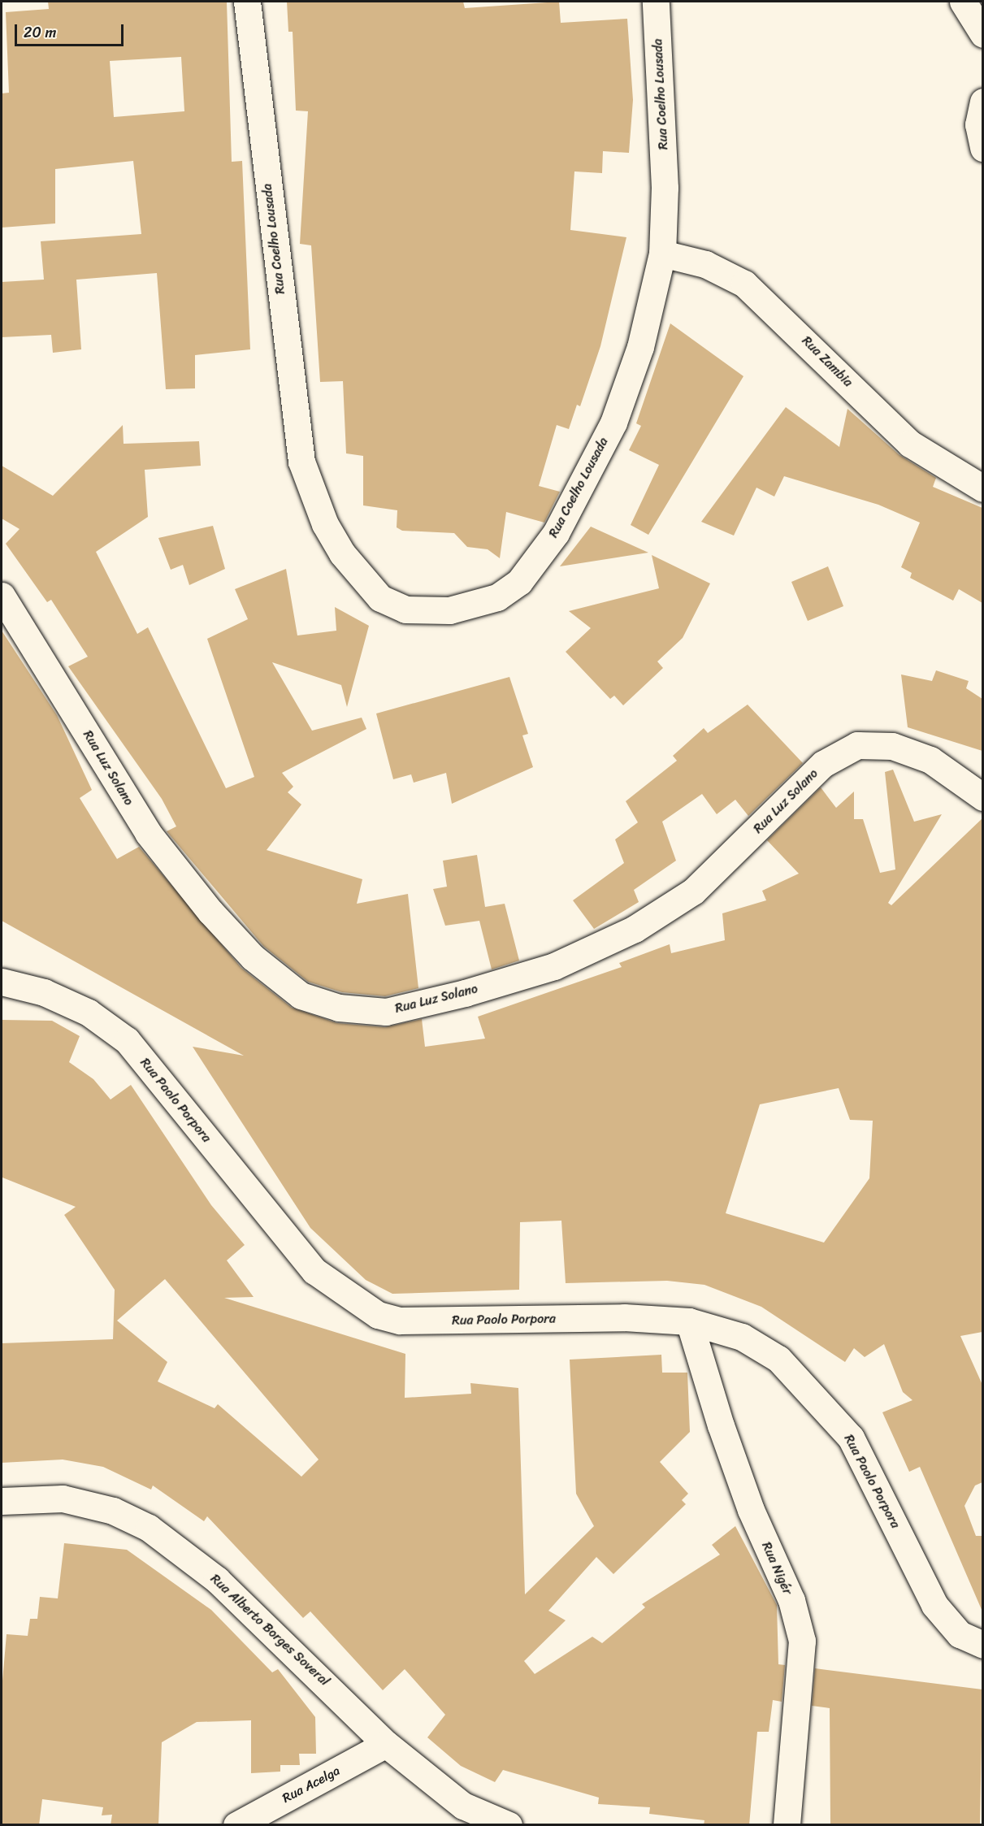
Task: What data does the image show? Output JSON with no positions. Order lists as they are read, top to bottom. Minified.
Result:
{"streets":{"street":["Rua Coelho Lousada","Rua Zambia","Rua Luz Solano","Rua Paolo Porpora","Rua Nigér","Rua Alberto Borges Soveral","Rua Acelga"]},"crossings":[["Rua Coelho Lousada","Rua Zambia"],["Rua Paolo Porpora","Rua Nigér"],["Rua Alberto Borges Soveral","Rua Acelga"]],"scale_bar":"20 m"}
